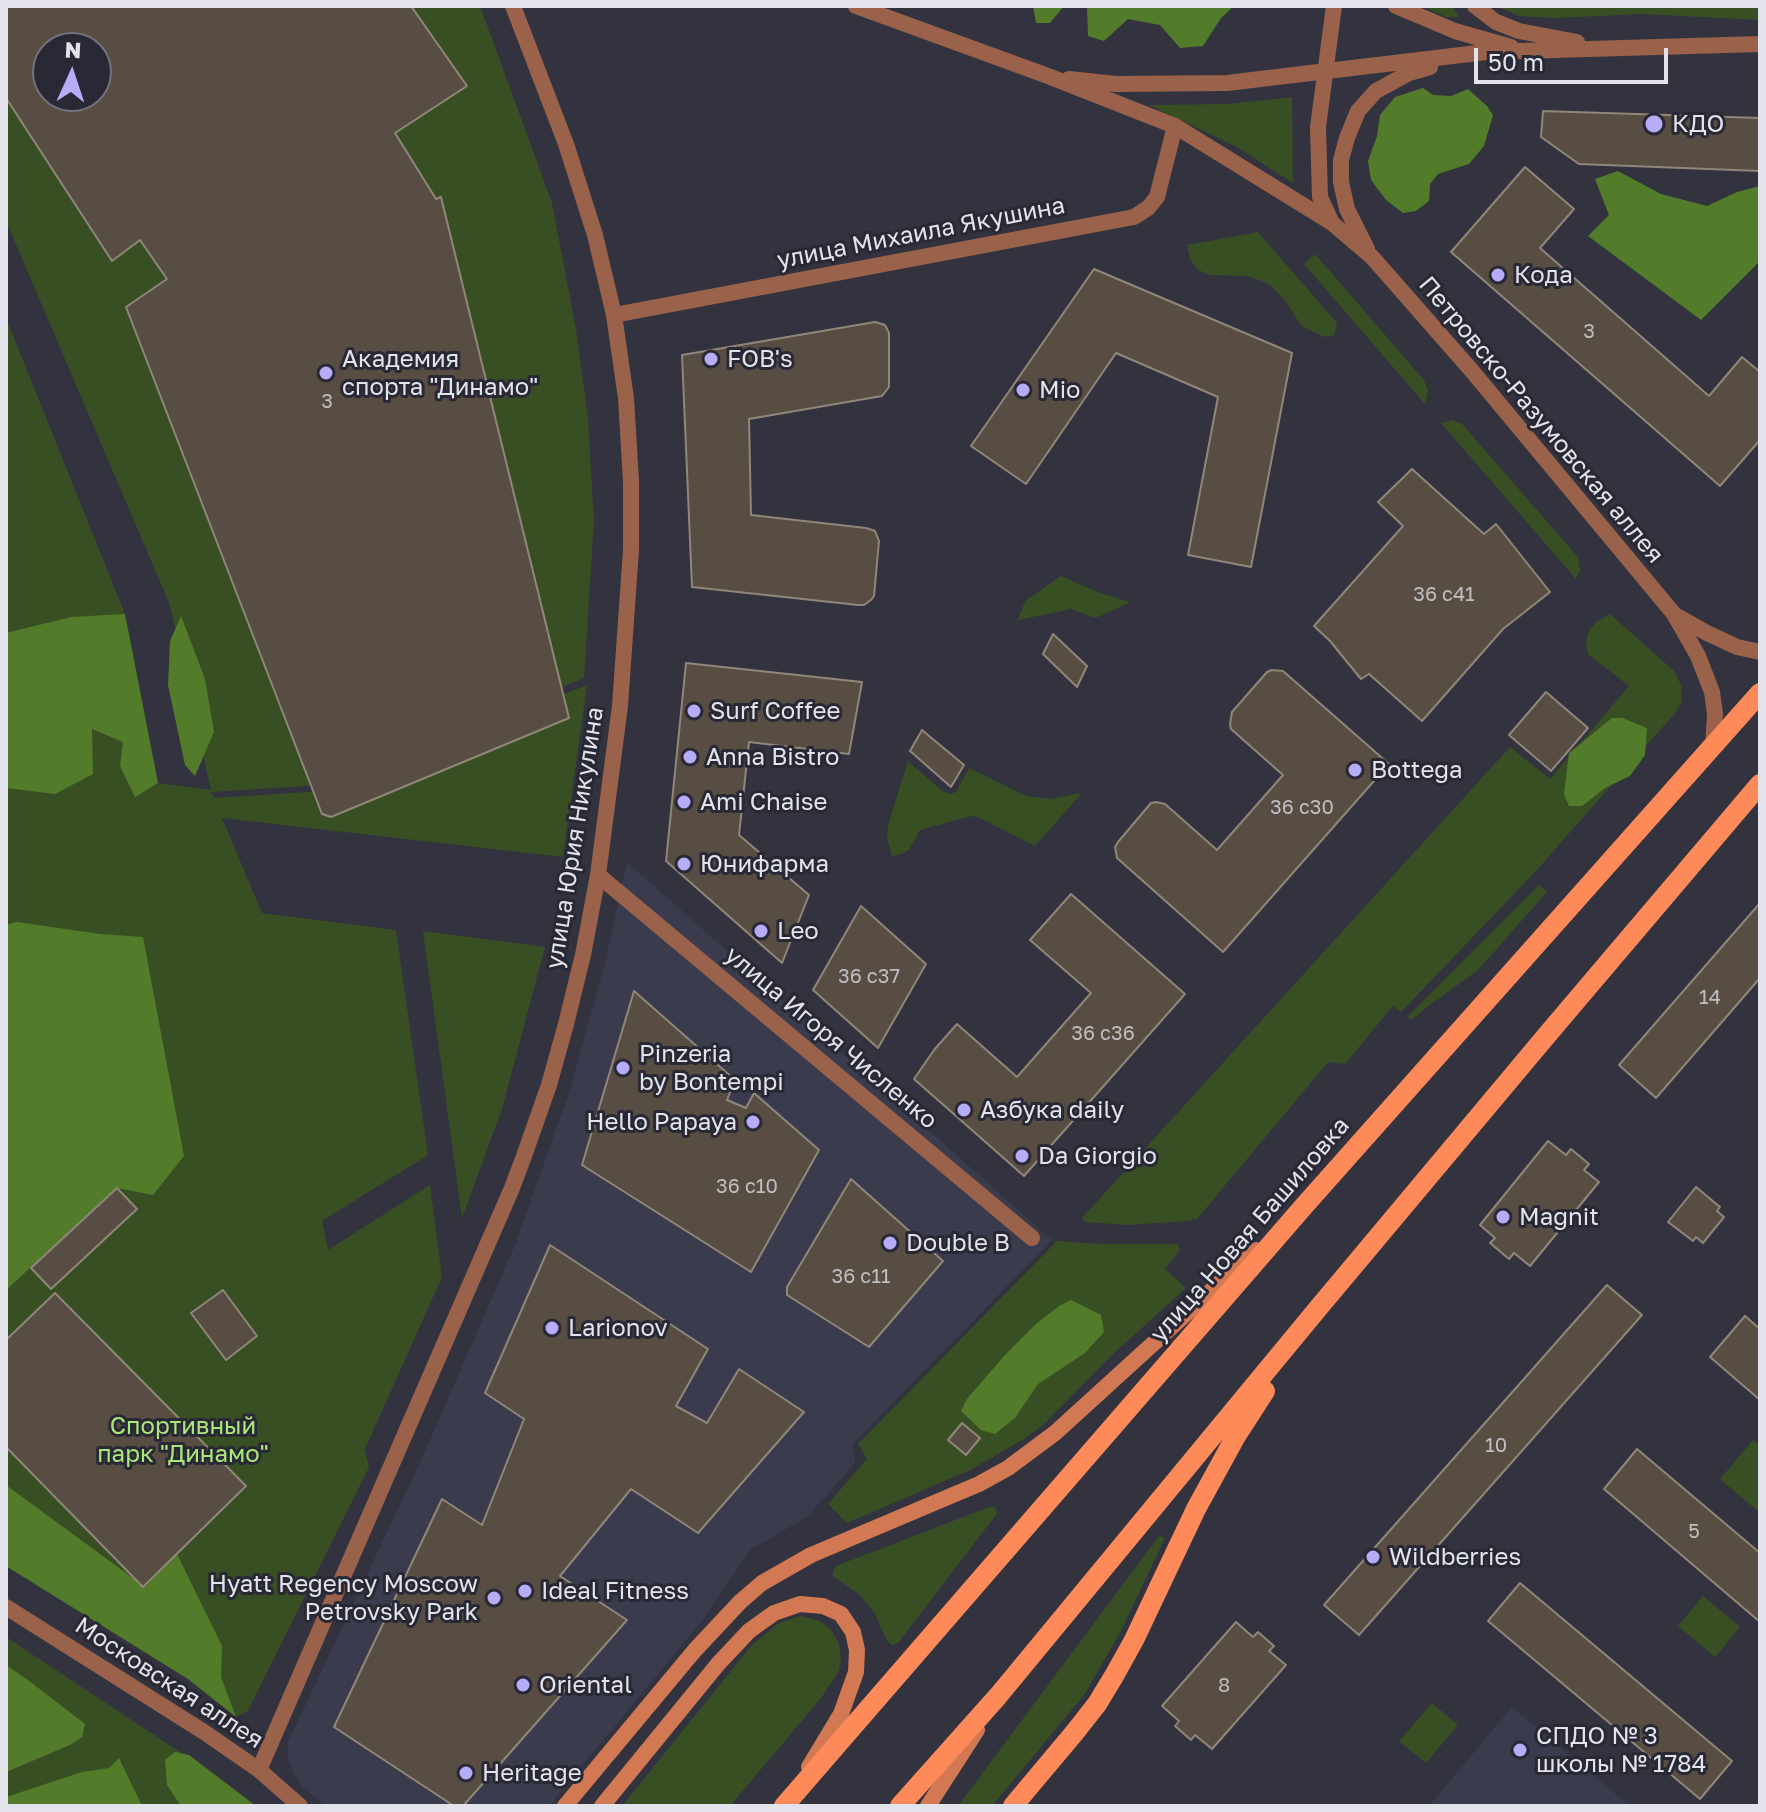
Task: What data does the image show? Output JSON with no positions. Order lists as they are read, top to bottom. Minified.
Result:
{"streets":{"main road":["улица Новая Башиловка"],"street":["улица Михаила Якушина","Петровско-Разумовская аллея","улица Юрия Никулина","улица Игоря Численко","Московская аллея"]},"crossings":[["улица Михаила Якушина","Петровско-Разумовская аллея"],["улица Михаила Якушина","улица Юрия Никулина"],["Петровско-Разумовская аллея","улица Новая Башиловка"],["улица Юрия Никулина","улица Игоря Численко"],["улица Юрия Никулина","Московская аллея"]],"parks":["Спортивный парк \"Динамо\""],"places":["КДО","Кода","FOB's","Академия спорта \"Динамо\"","Mio","Surf Coffee","Anna Bistro","Bottega","Ami Chaise","Юнифарма","Leo","Pinzeria by Bontempi","Азбука daily","Hello Papaya","Da Giorgio","Magnit","Double B","Larionov","Wildberries","Ideal Fitness","Hyatt Regency Moscow Petrovsky Park","Oriental","СПДО № 3 школы № 1784","Heritage"],"house_numbers":["3","3","36 с41","36 с30","36 с37","14","36 с36","36 с10","36 с11","10","5","8"],"scale_bar":"50 m","north":"top"}
